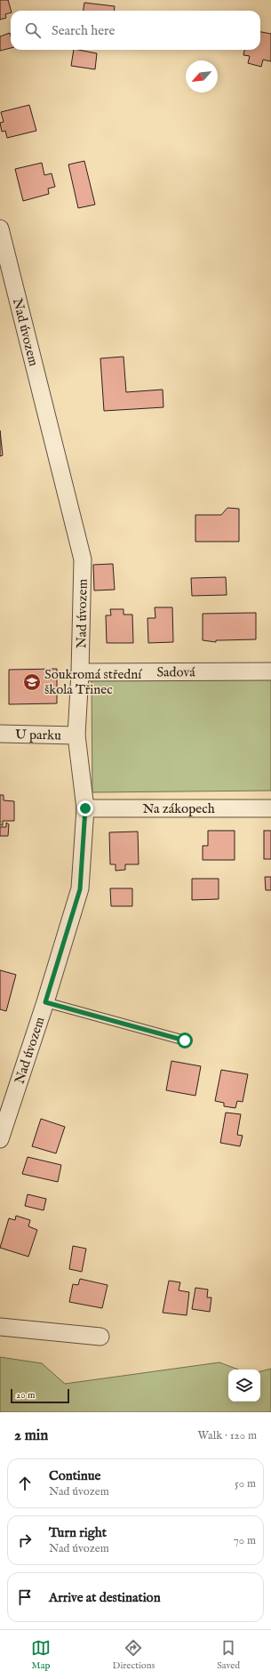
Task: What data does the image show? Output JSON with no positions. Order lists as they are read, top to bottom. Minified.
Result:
{"streets":{"street":["Nad úvozem","Sadová","U parku","Na zákopech"]},"crossings":[["Nad úvozem","Sadová"],["Nad úvozem","U parku"],["Nad úvozem","Na zákopech"]],"places":{"school or university":["Soukromá střední škola Třinec"]},"scale_bar":"20 m","north":"bottom left","page":{"search":"Search here","scale":"20 m","heading":["2 min","Walk · 120 m"],"list":[["Continue","Nad úvozem","50 m"],["Turn right","Nad úvozem","70 m"],"Arrive at destination"],"nav":["Map","Directions","Saved"]}}
